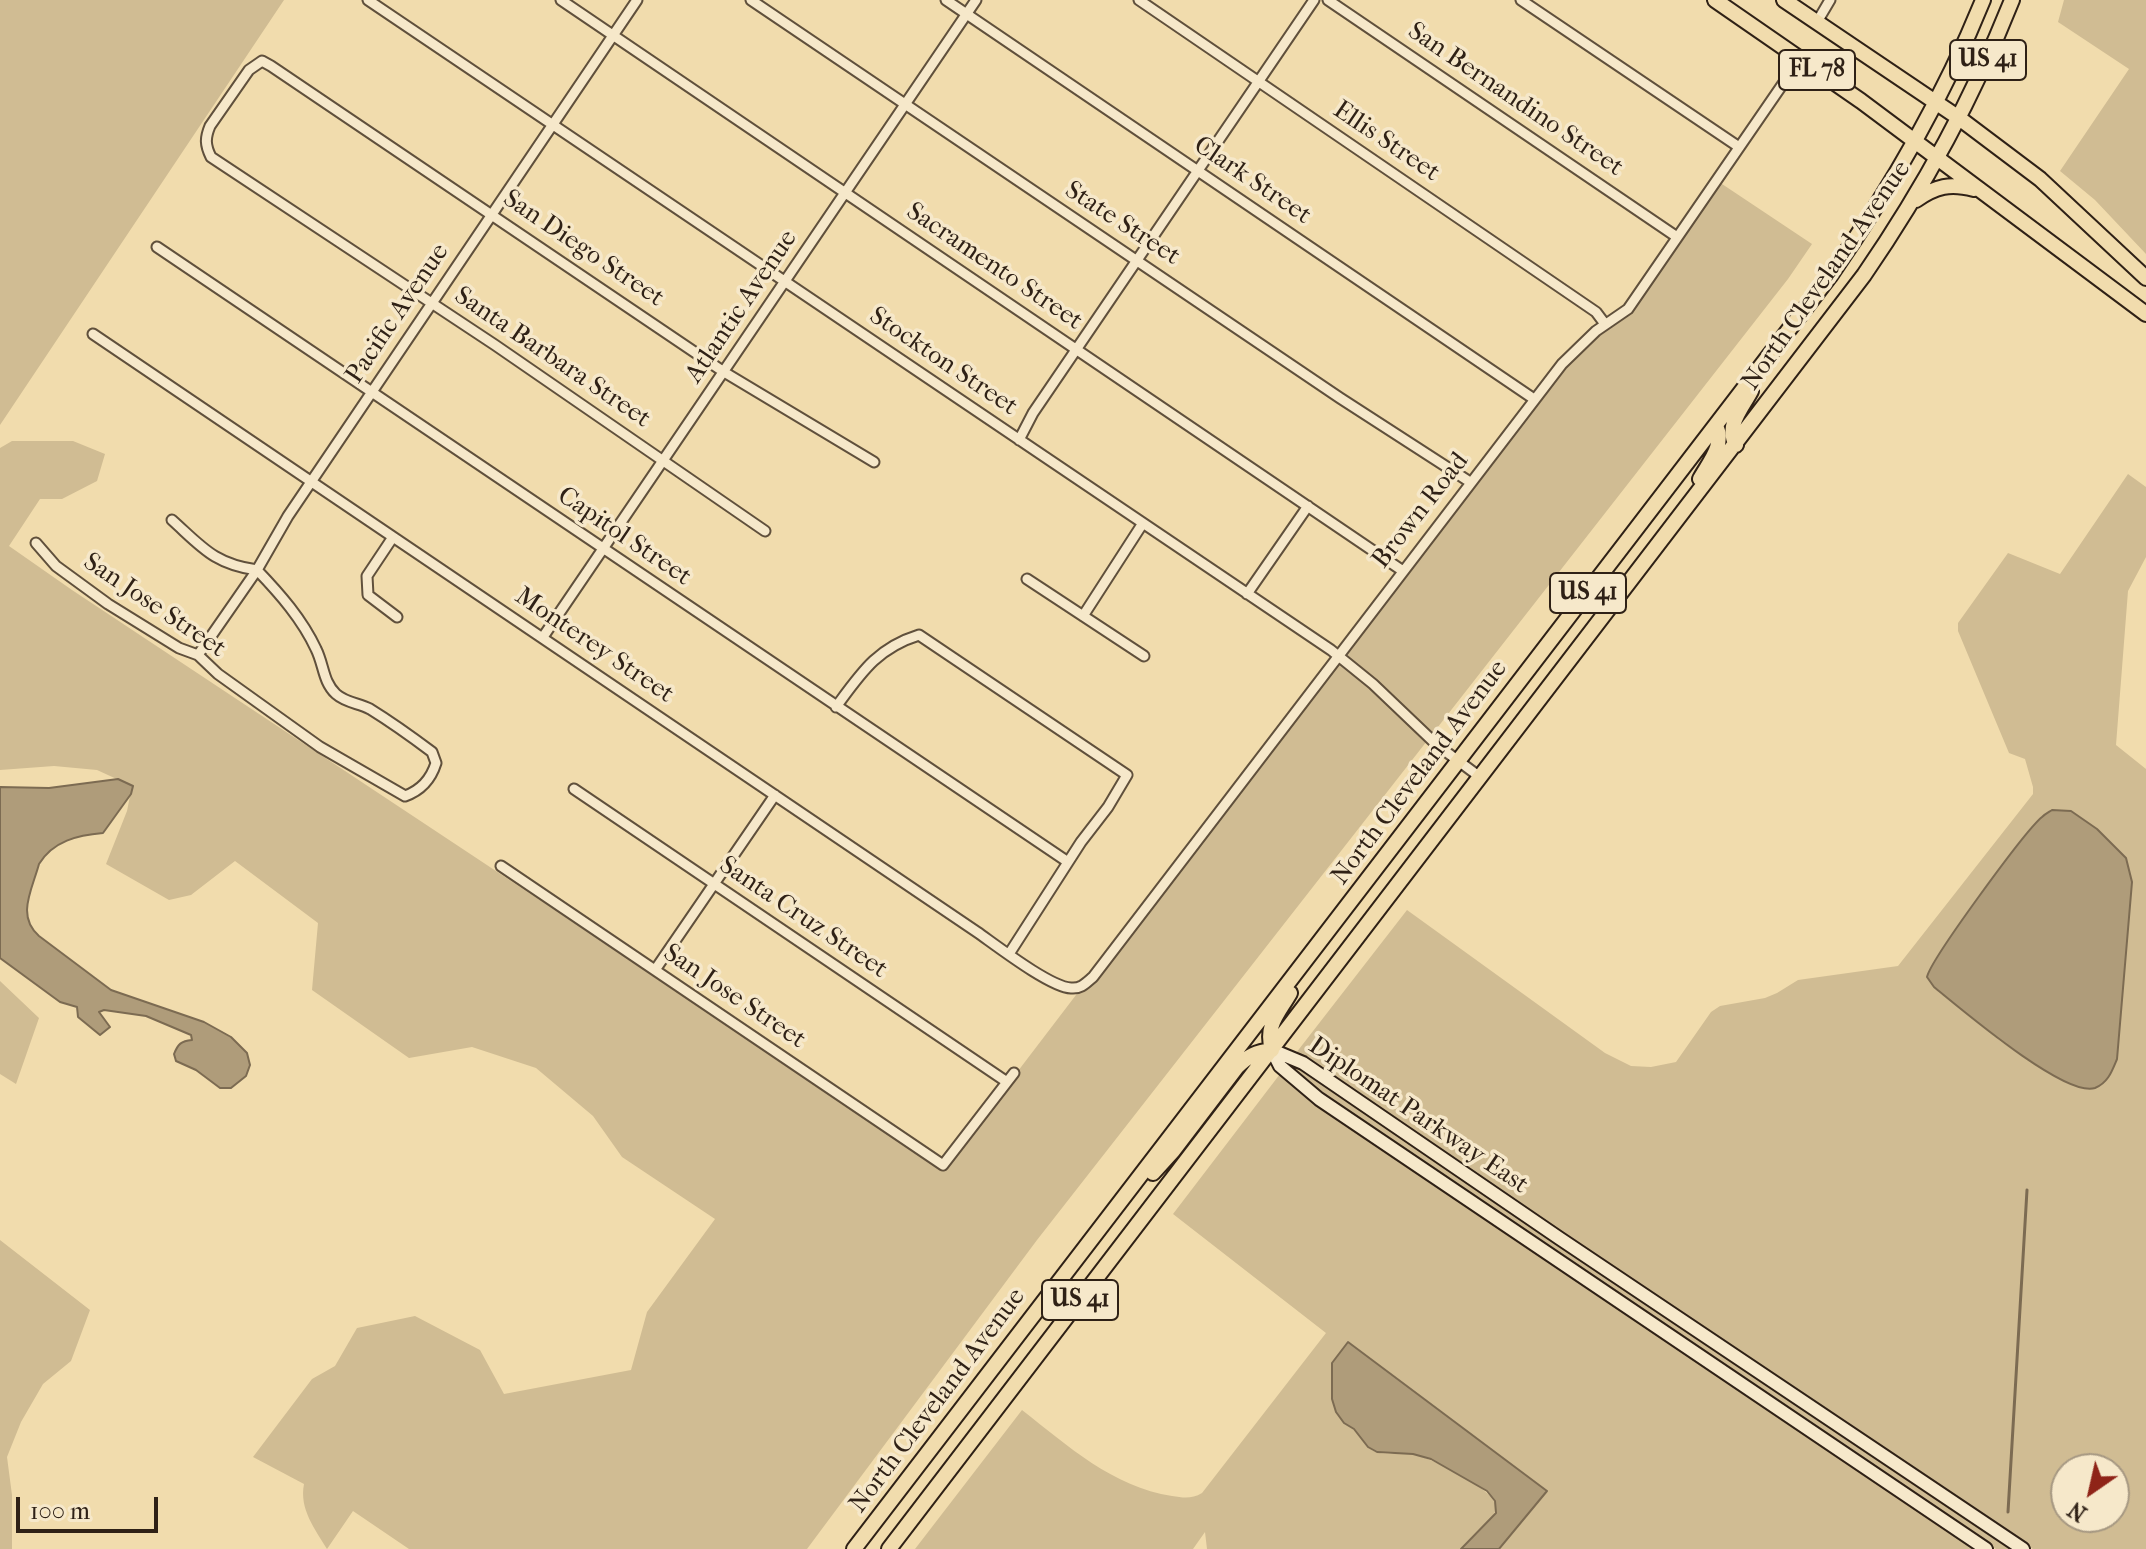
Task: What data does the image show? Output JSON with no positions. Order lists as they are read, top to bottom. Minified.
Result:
{"streets":{"main road":["US 41","FL 78","North Cleveland Avenue","Diplomat Parkway East"],"street":["San Bernandino Street","Ellis Street","Clark Street","State Street","San Diego Street","Sacramento Street","Atlantic Avenue","Pacific Avenue","Santa Barbara Street","Stockton Street","Brown Road","Capitol Street","San Jose Street","Monterey Street","Santa Cruz Street"]},"crossings":[["FL 78","North Cleveland Avenue"],["FL 78","Brown Road"],["San Bernandino Street","Brown Road"],["Ellis Street","Brown Road"],["Clark Street","Atlantic Avenue"],["Clark Street","Brown Road"],["State Street","Atlantic Avenue"],["State Street","Brown Road"],["San Diego Street","Atlantic Avenue"],["San Diego Street","Pacific Avenue"],["San Diego Street","Santa Barbara Street"],["Sacramento Street","Atlantic Avenue"],["Sacramento Street","Pacific Avenue"],["Sacramento Street","Brown Road"],["North Cleveland Avenue","Stockton Street"],["North Cleveland Avenue","Diplomat Parkway East"],["Atlantic Avenue","Santa Barbara Street"],["Atlantic Avenue","Stockton Street"],["Atlantic Avenue","Capitol Street"],["Atlantic Avenue","Monterey Street"],["Pacific Avenue","Santa Barbara Street"],["Pacific Avenue","Stockton Street"],["Pacific Avenue","Capitol Street"],["Pacific Avenue","San Jose Street"],["Pacific Avenue","Monterey Street"],["Stockton Street","Brown Road"],["Brown Road","Monterey Street"],["San Jose Street","Santa Cruz Street"]],"scale_bar":"100 m","north":"bottom left"}
